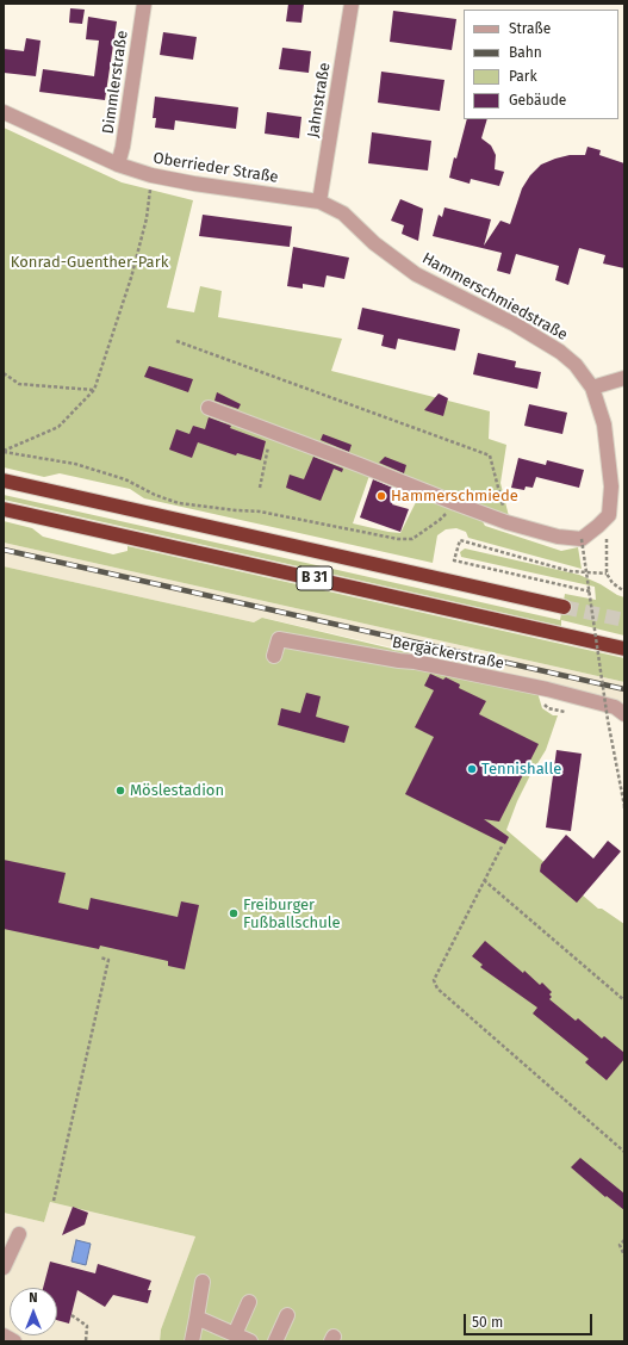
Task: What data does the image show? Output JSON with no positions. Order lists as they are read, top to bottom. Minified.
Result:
{"streets":{"highway":["B 31"],"street":["Dimmlerstraße","Jahnstraße","Oberrieder Straße","Hammerschmiedstraße","Bergäckerstraße"]},"crossings":[["Dimmlerstraße","Oberrieder Straße"],["Jahnstraße","Oberrieder Straße"],["Jahnstraße","Hammerschmiedstraße"],["Oberrieder Straße","Hammerschmiedstraße"]],"parks":["Konrad-Guenther-Park"],"places":["Hammerschmiede","Tennishalle","Möslestadion","Freiburger Fußballschule"],"legend":["Straße","Bahn","Park","Gebäude"],"scale_bar":"50 m","north":"top"}
